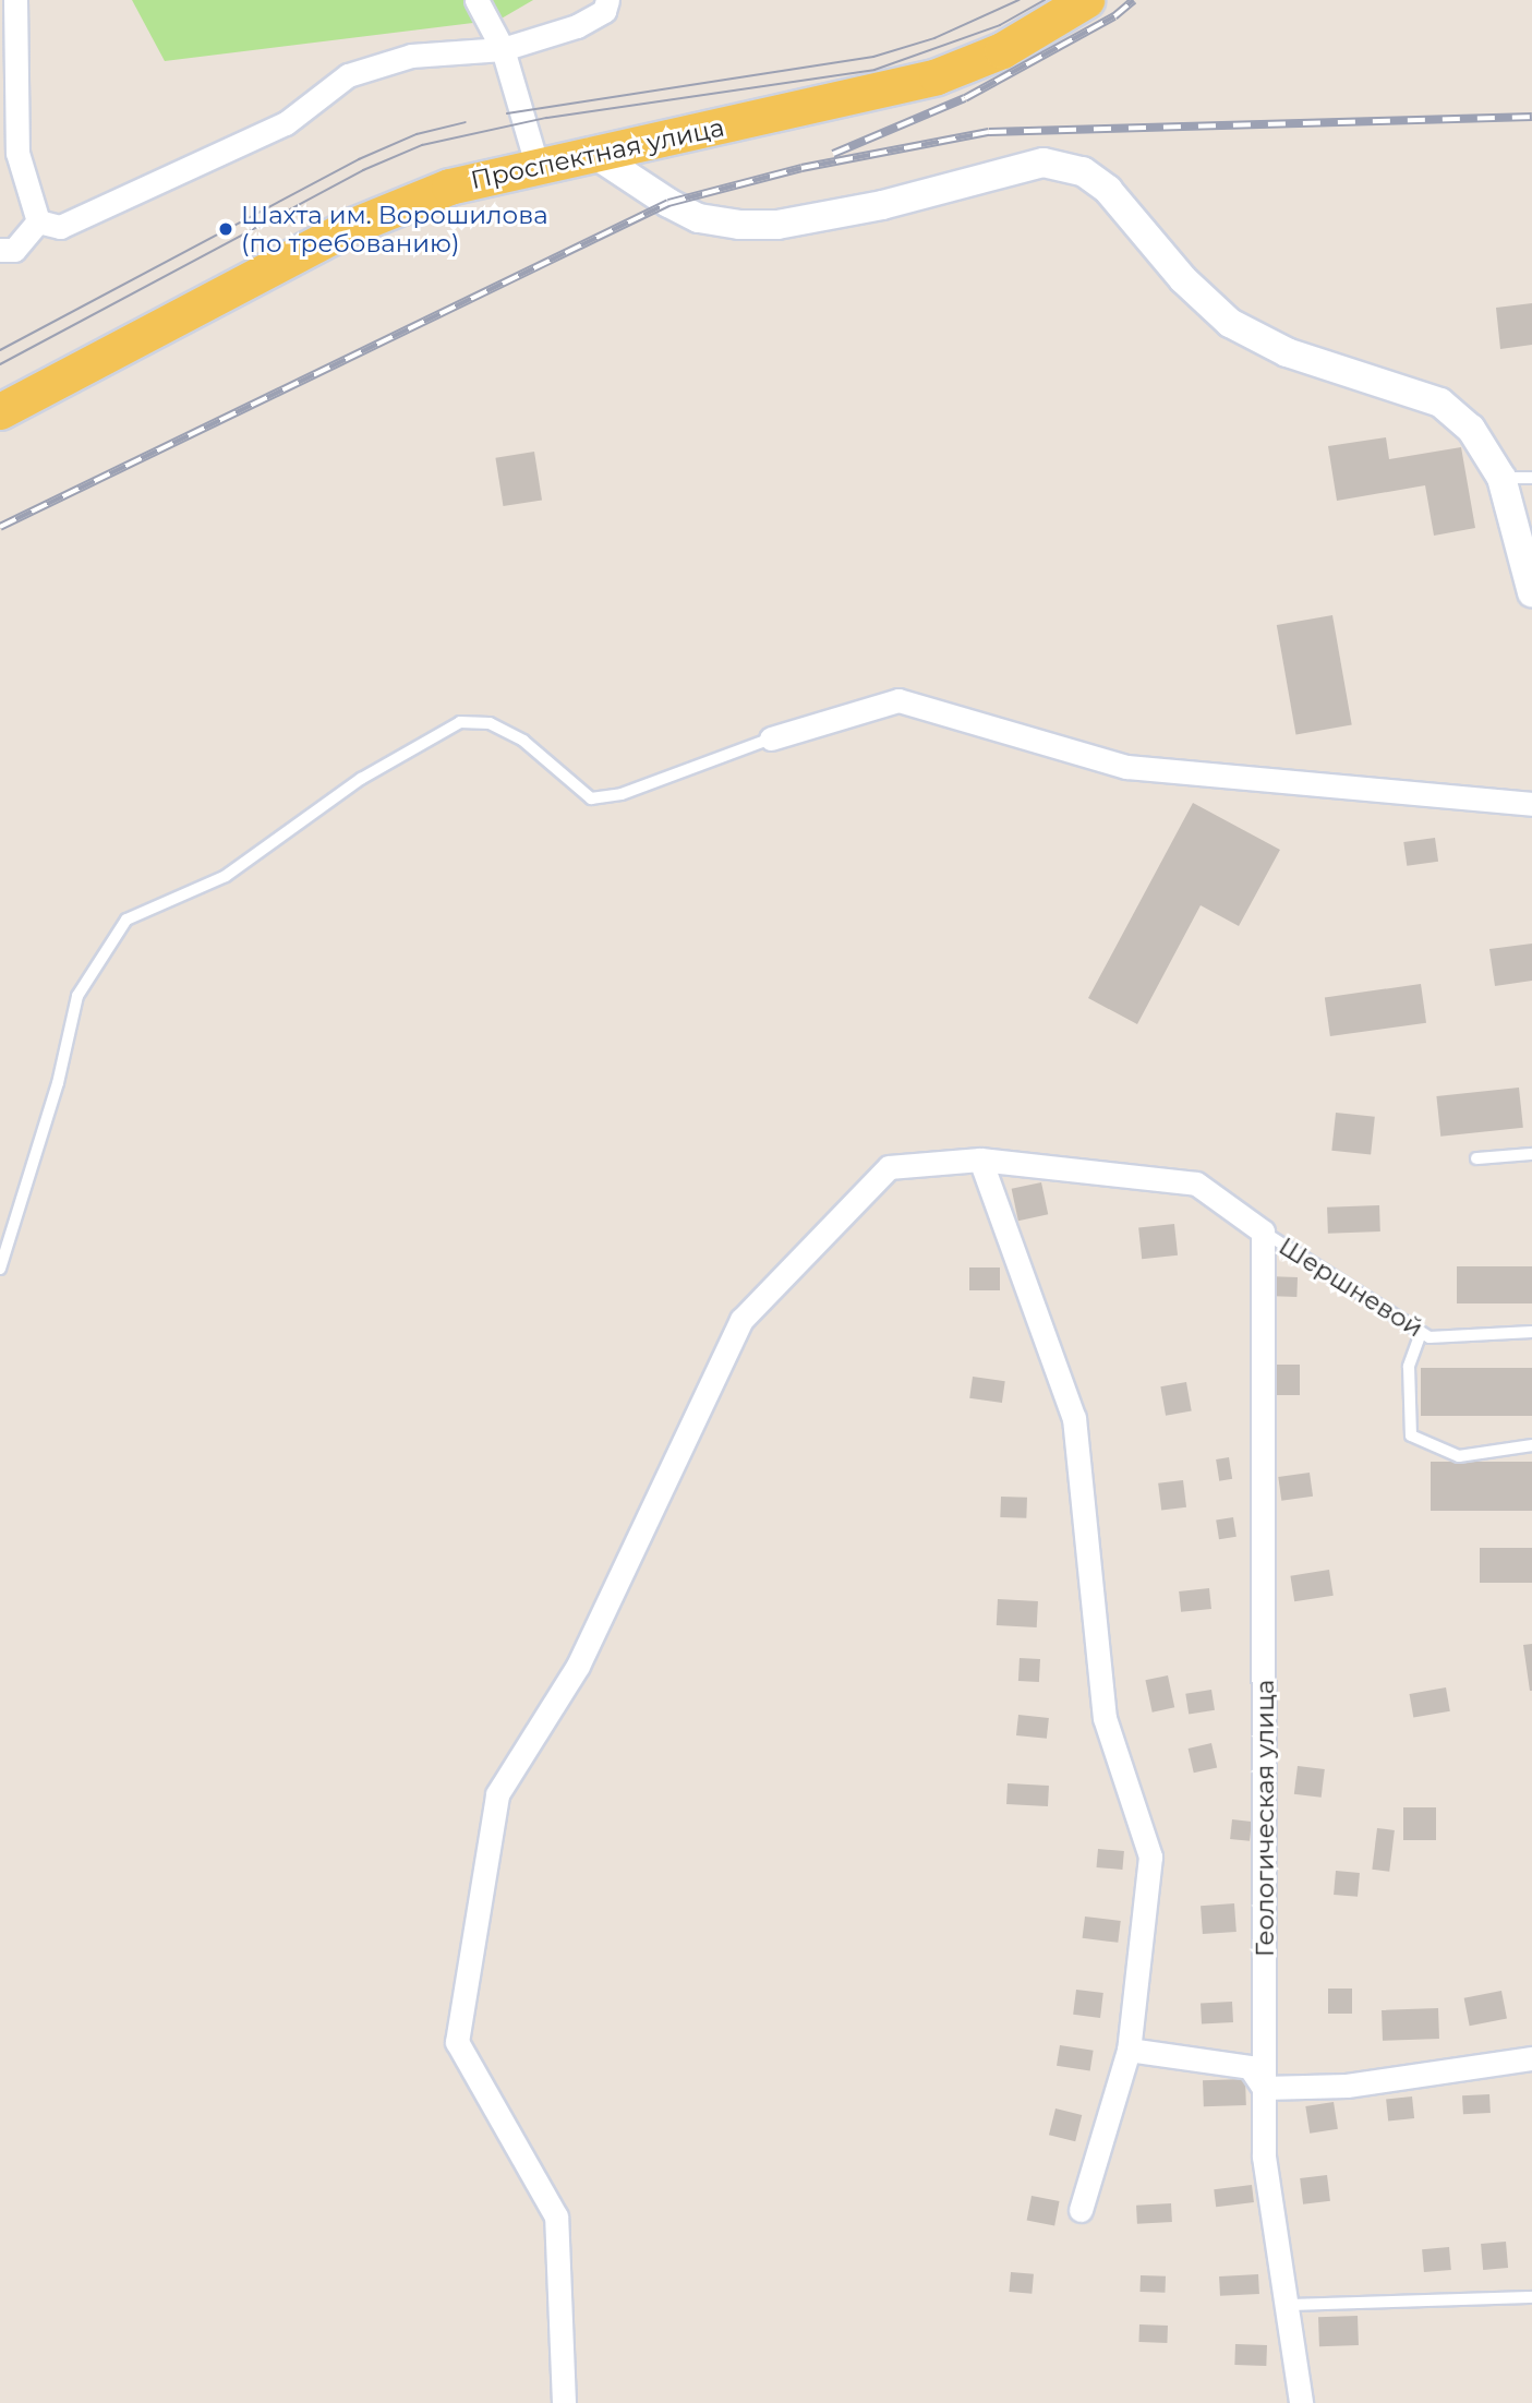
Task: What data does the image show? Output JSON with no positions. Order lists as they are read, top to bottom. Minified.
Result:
{"streets":{"main road":["Проспектная улица"],"street":["Геологическая улица"],"lane":["Шершневой"]},"crossings":[["Шершневой","Геологическая улица"]],"places":["Шахта им. Ворошилова (по требованию)"]}
